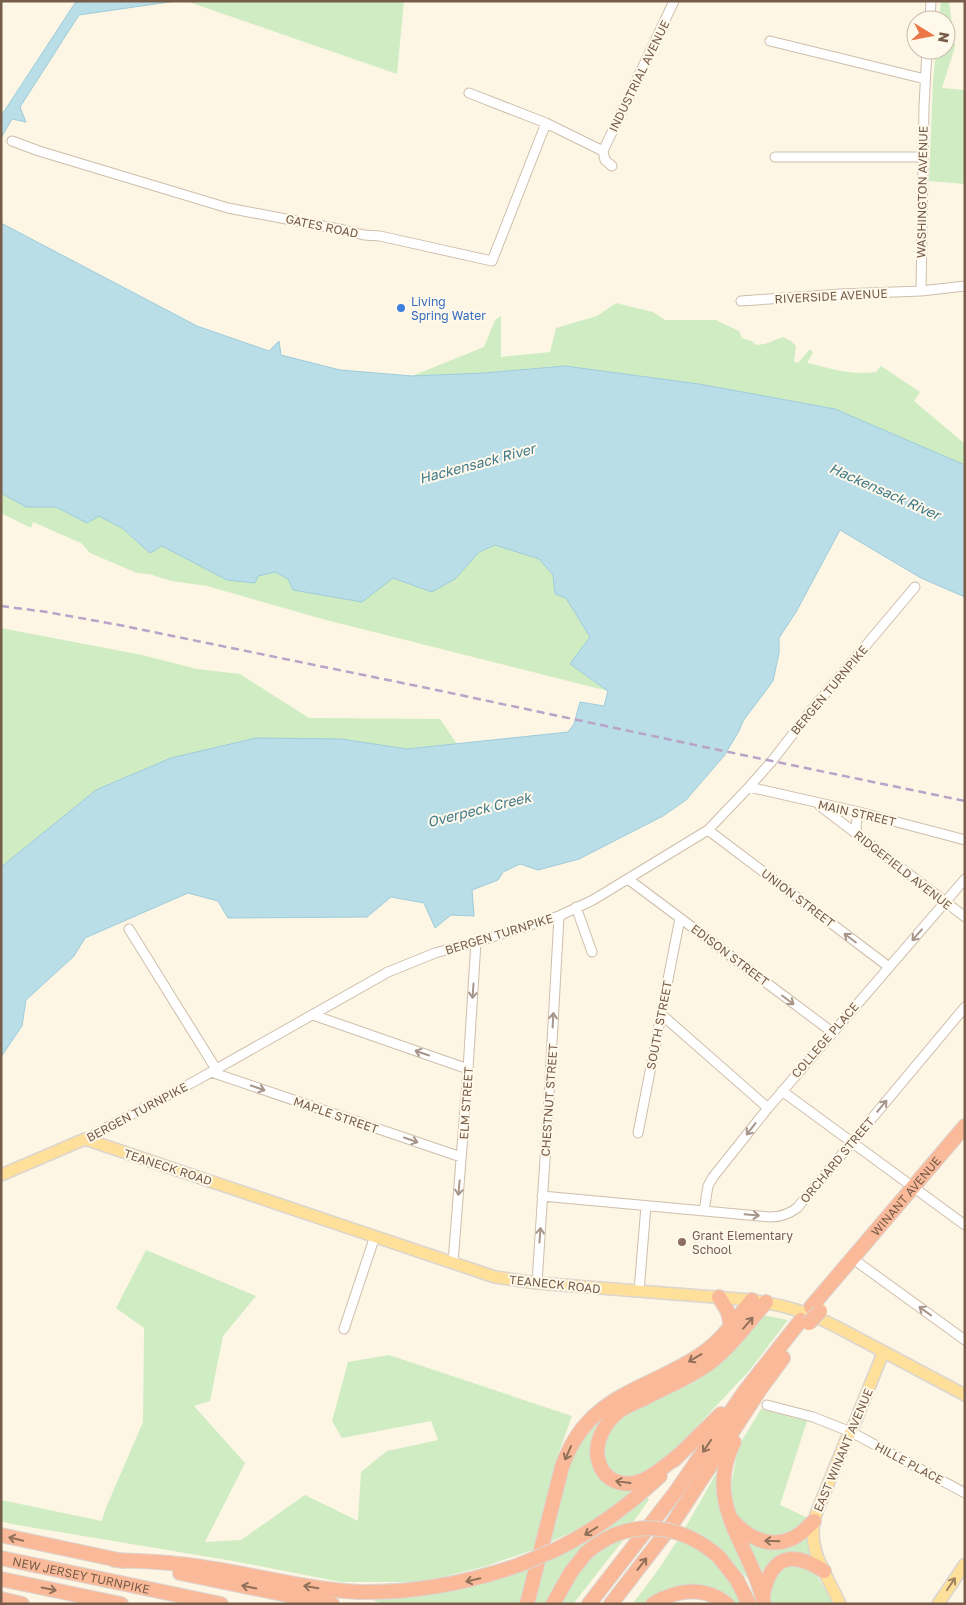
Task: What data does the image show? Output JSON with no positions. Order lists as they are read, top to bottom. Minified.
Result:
{"streets":{"highway":["WINANT AVENUE","NEW JERSEY TURNPIKE"],"main road":["BERGEN TURNPIKE","TEANECK ROAD","EAST WINANT AVENUE"],"street":["INDUSTRIAL AVENUE","WASHINGTON AVENUE","GATES ROAD","RIVERSIDE AVENUE","MAIN STREET","RIDGEFIELD AVENUE","UNION STREET","EDISON STREET","SOUTH STREET","COLLEGE PLACE","CHESTNUT STREET","ELM STREET","MAPLE STREET","ORCHARD STREET","HILLE PLACE"]},"crossings":[["WASHINGTON AVENUE","RIVERSIDE AVENUE"],["BERGEN TURNPIKE","MAIN STREET"],["BERGEN TURNPIKE","UNION STREET"],["BERGEN TURNPIKE","EDISON STREET"],["BERGEN TURNPIKE","CHESTNUT STREET"],["BERGEN TURNPIKE","ELM STREET"],["BERGEN TURNPIKE","MAPLE STREET"],["BERGEN TURNPIKE","TEANECK ROAD"],["MAIN STREET","RIDGEFIELD AVENUE"],["RIDGEFIELD AVENUE","COLLEGE PLACE"],["UNION STREET","COLLEGE PLACE"],["EDISON STREET","SOUTH STREET"],["EDISON STREET","COLLEGE PLACE"],["COLLEGE PLACE","ORCHARD STREET"],["CHESTNUT STREET","ORCHARD STREET"],["CHESTNUT STREET","TEANECK ROAD"],["ELM STREET","MAPLE STREET"],["ELM STREET","TEANECK ROAD"],["TEANECK ROAD","EAST WINANT AVENUE"],["EAST WINANT AVENUE","HILLE PLACE"]],"one_way":["UNION STREET","EDISON STREET","COLLEGE PLACE","CHESTNUT STREET","ELM STREET","MAPLE STREET","ORCHARD STREET"],"water":["Hackensack River","Overpeck Creek"],"places":["Living Spring Water","Grant Elementary School"],"north":"right"}
